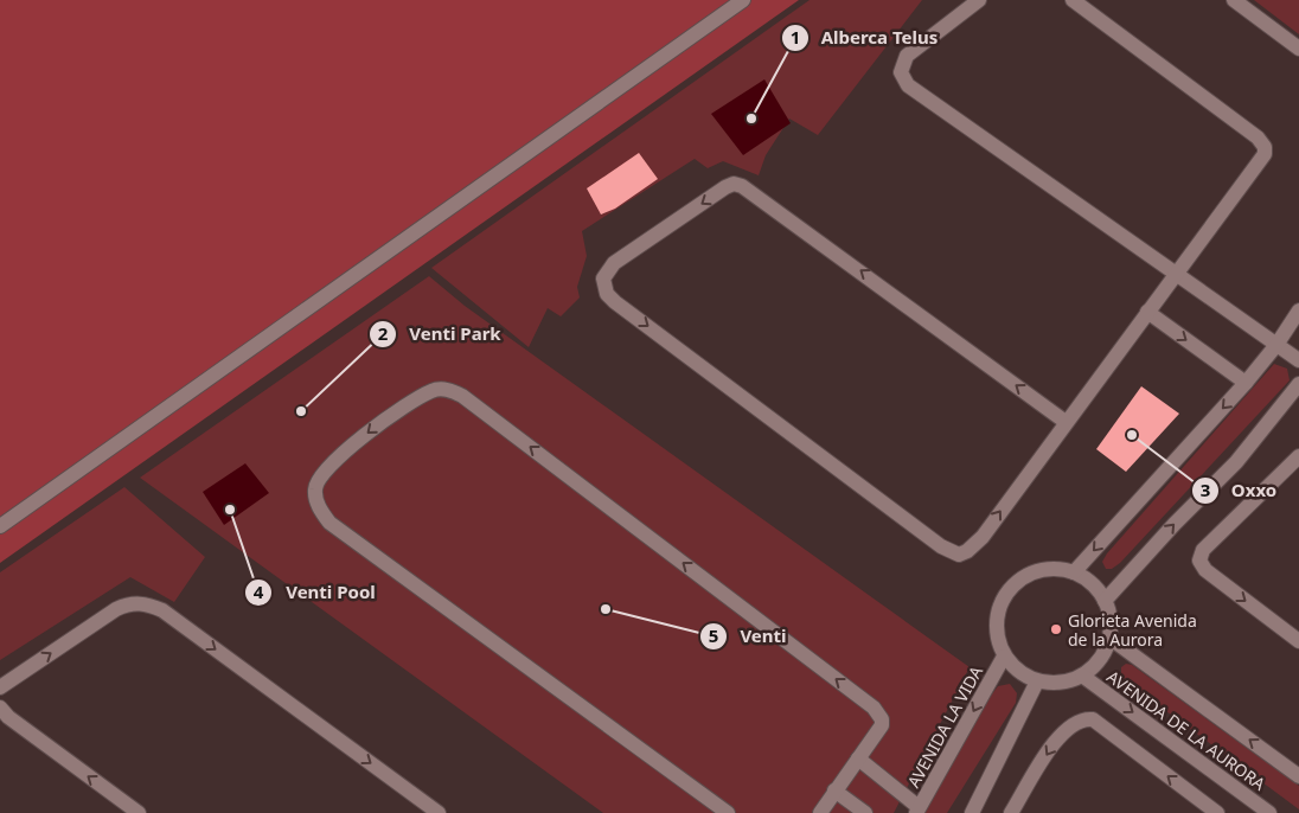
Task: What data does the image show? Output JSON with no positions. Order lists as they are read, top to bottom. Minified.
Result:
{"streets":{"street":["AVENIDA LA VIDA","AVENIDA DE LA AURORA"]},"crossings":[["AVENIDA LA VIDA","AVENIDA DE LA AURORA"]],"places":["Alberca Telus","Venti Park","Oxxo","Venti Pool","Venti","Glorieta Avenida de la Aurora"]}
